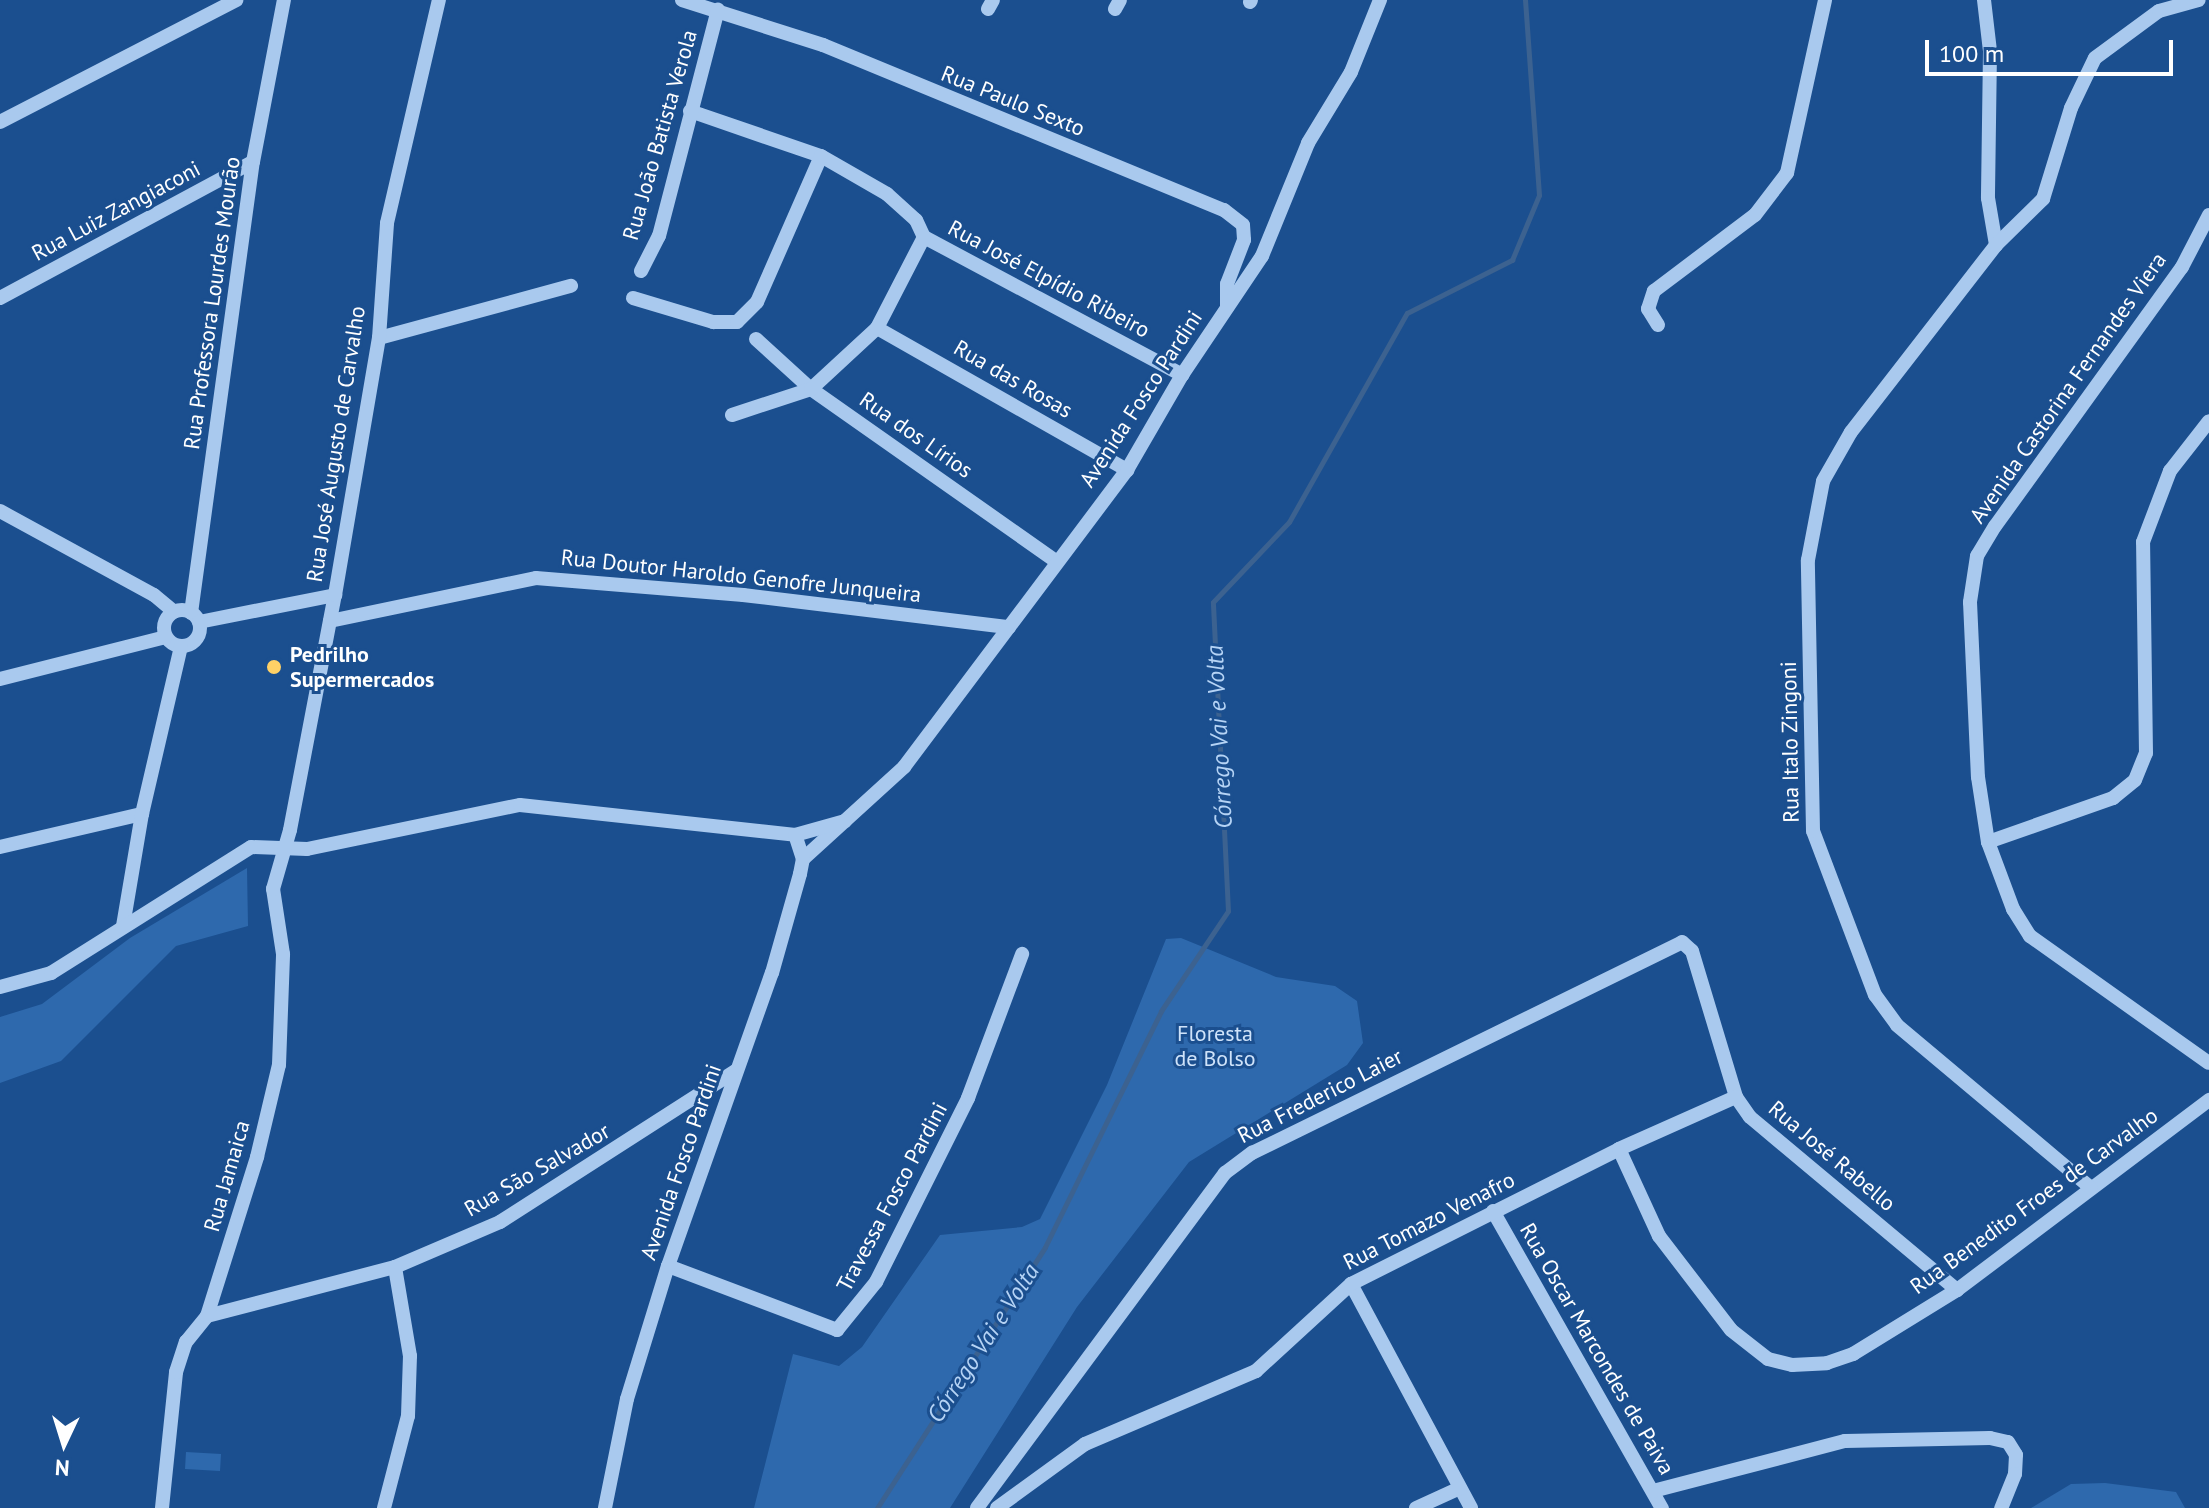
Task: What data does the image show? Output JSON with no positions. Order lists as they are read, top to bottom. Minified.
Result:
{"streets":{"street":["Rua Paulo Sexto","Rua João Batista Verola","Rua Luiz Zangiaconi","Rua José Elpídio Ribeiro","Rua Professora Lourdes Mourão","Rua das Rosas","Avenida Castorina Fernandes Viera","Avenida Fosco Pardini","Rua dos Lírios","Rua José Augusto de Carvalho","Rua Doutor Haroldo Genofre Junqueira","Rua Italo Zingoni","Rua Frederico Laier","Rua José Rabello","Rua São Salvador","Rua Jamaica","Travessa Fosco Pardini","Rua Benedito Froes de Carvalho","Rua Tomazo Venafro","Rua Oscar Marcondes de Paiva"]},"crossings":[["Rua Paulo Sexto","Rua João Batista Verola"],["Rua Paulo Sexto","Avenida Fosco Pardini"],["Rua João Batista Verola","Rua José Elpídio Ribeiro"],["Rua Luiz Zangiaconi","Rua Professora Lourdes Mourão"],["Rua José Elpídio Ribeiro","Avenida Fosco Pardini"],["Rua das Rosas","Avenida Fosco Pardini"],["Avenida Fosco Pardini","Rua dos Lírios"],["Avenida Fosco Pardini","Rua Doutor Haroldo Genofre Junqueira"],["Avenida Fosco Pardini","Rua São Salvador"],["Avenida Fosco Pardini","Travessa Fosco Pardini"],["Rua José Augusto de Carvalho","Rua Doutor Haroldo Genofre Junqueira"],["Rua José Augusto de Carvalho","Rua Jamaica"],["Rua Italo Zingoni","Rua Benedito Froes de Carvalho"],["Rua Frederico Laier","Rua José Rabello"],["Rua José Rabello","Rua Benedito Froes de Carvalho"],["Rua José Rabello","Rua Tomazo Venafro"],["Rua São Salvador","Rua Jamaica"],["Rua Benedito Froes de Carvalho","Rua Tomazo Venafro"],["Rua Tomazo Venafro","Rua Oscar Marcondes de Paiva"]],"water":["Córrego Vai e Volta"],"parks":["Floresta de Bolso"],"places":["Pedrilho Supermercados"],"scale_bar":"100 m","north":"bottom"}
